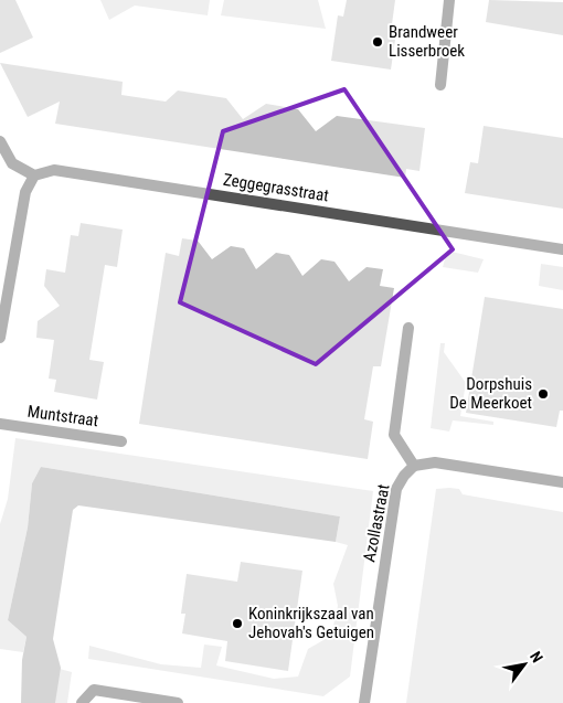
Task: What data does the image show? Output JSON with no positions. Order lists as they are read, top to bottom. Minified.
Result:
{"streets":{"street":["Zeggegrasstraat","Muntstraat","Azollastraat"]},"places":["Brandweer Lisserbroek","Dorpshuis De Meerkoet","Koninkrijkszaal van Jehovah's Getuigen"],"north":"top right"}
